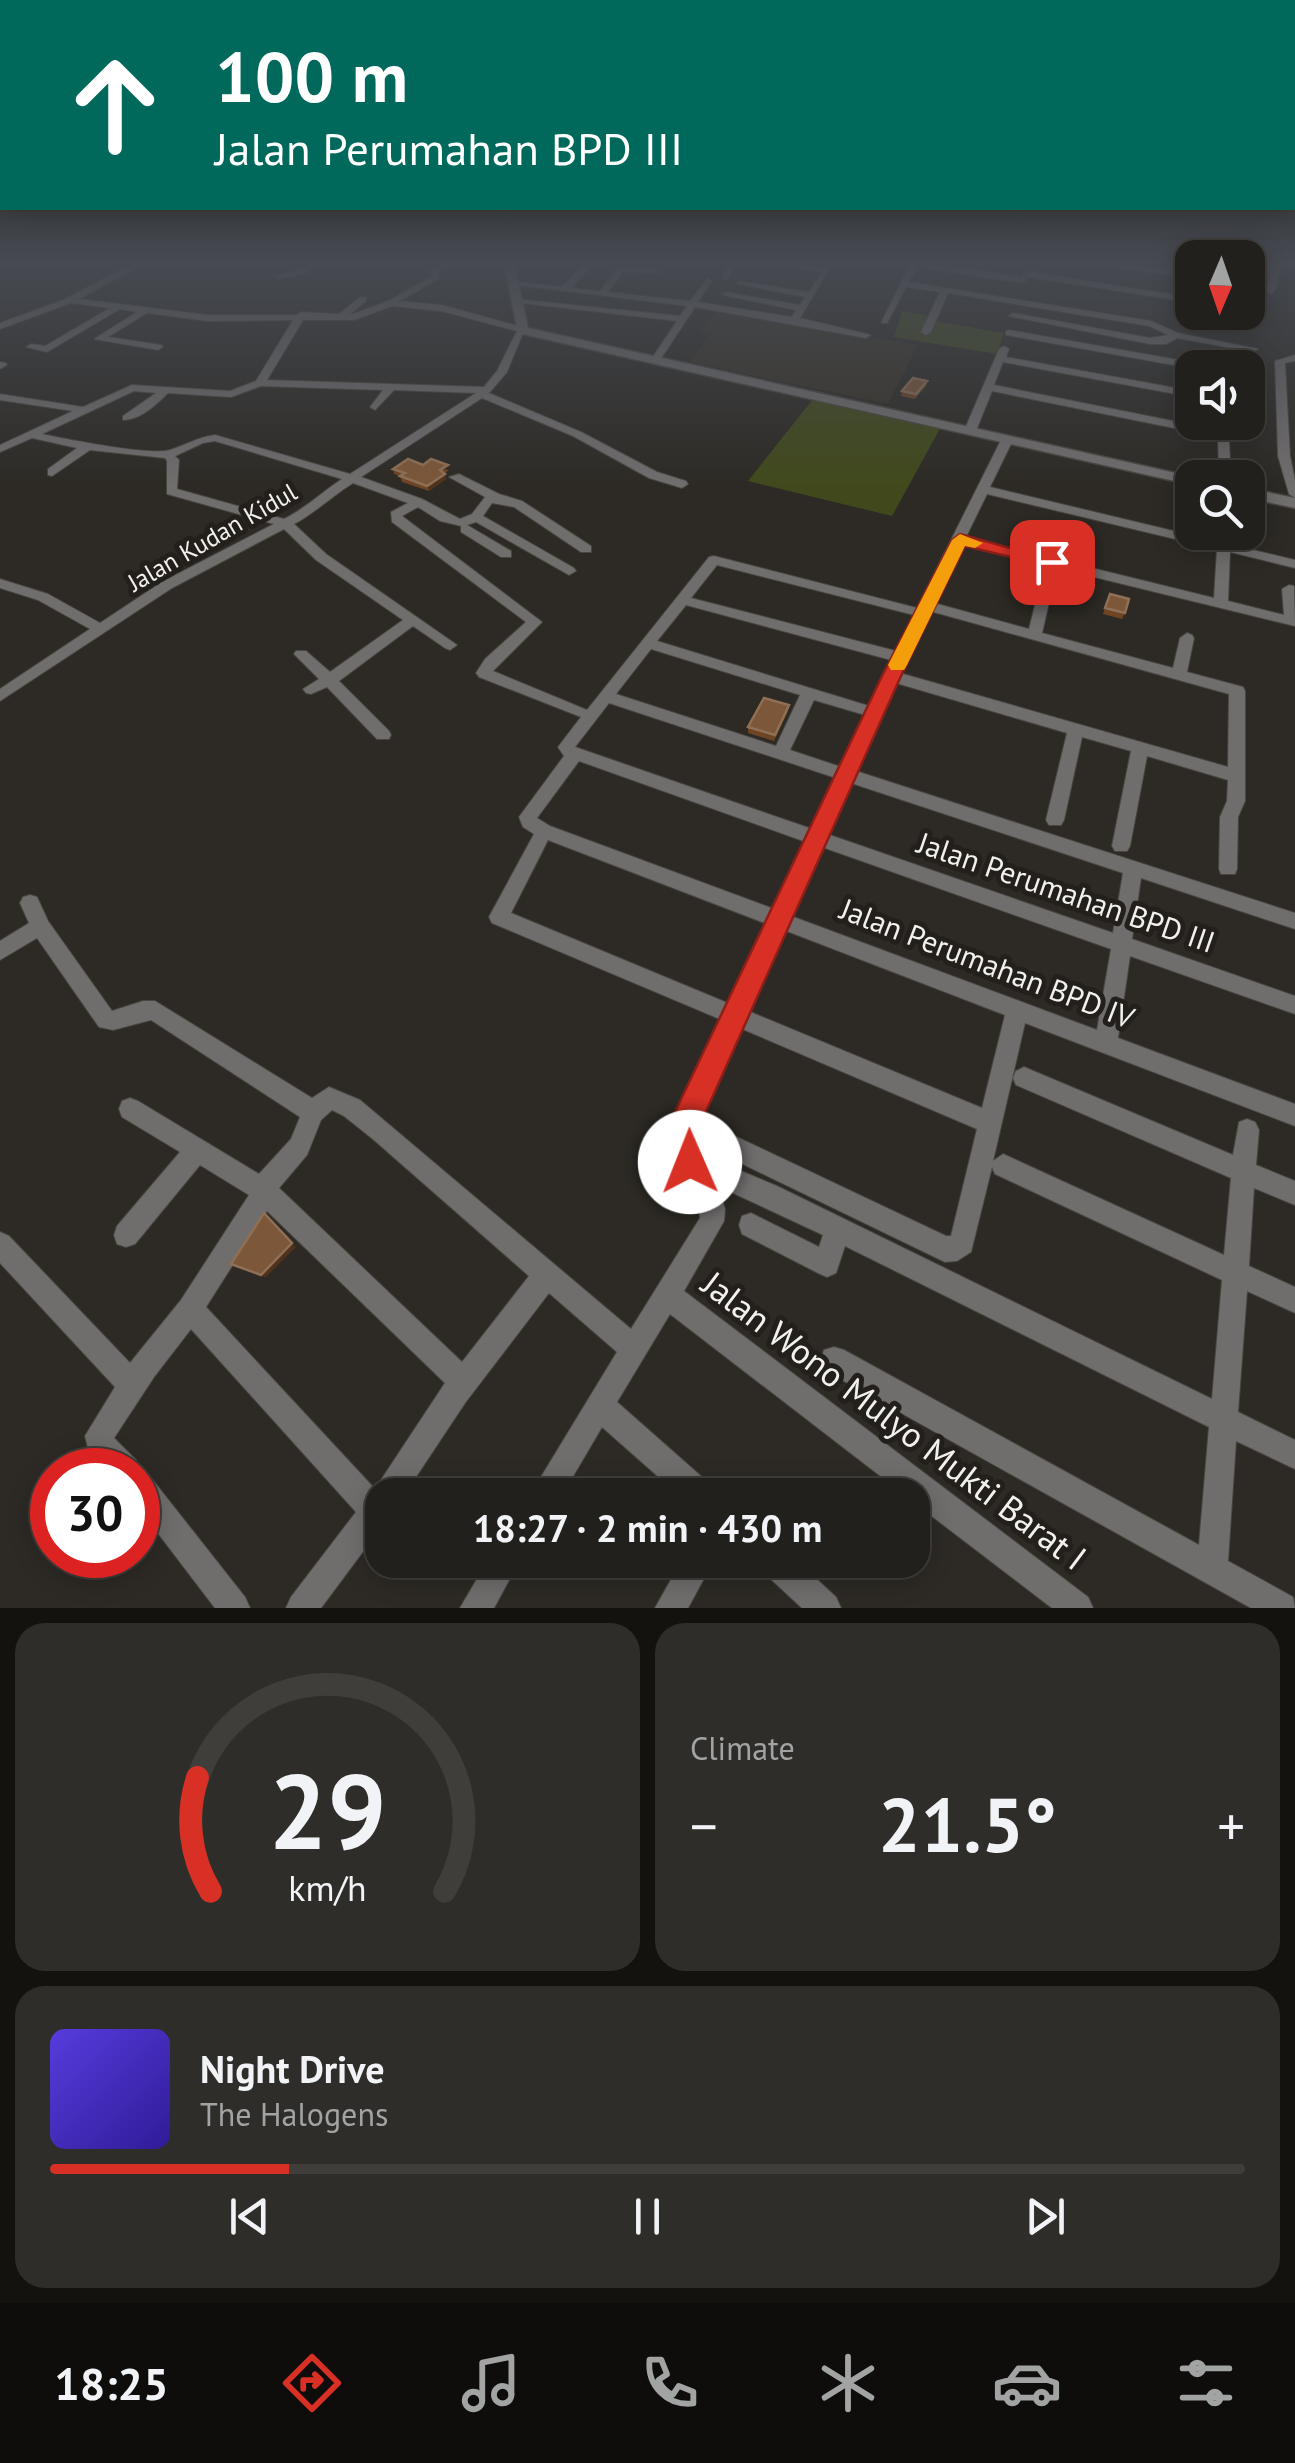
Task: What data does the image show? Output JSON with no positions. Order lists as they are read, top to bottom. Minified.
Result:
{"streets":{"street":["Jalan Kudan Kidul","Jalan Perumahan BPD III","Jalan Perumahan BPD IV","Jalan Wono Mulyo Mukti Barat I"]},"north":"bottom","page":{"turn":["100 m","Jalan Perumahan BPD III"],"limit":"30","trip":"18:27 · 2 min · 430 m","tile":"Climate","heat":["−","21.5°","+"],"song":["Night Drive","The Halogens"],"tabs":"18:25","gauge":["29","km/h"]}}
